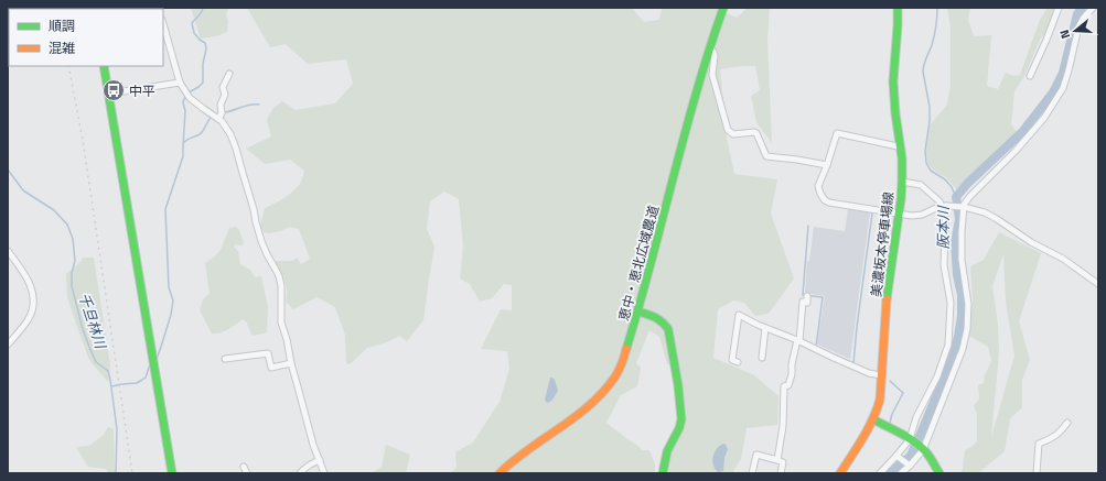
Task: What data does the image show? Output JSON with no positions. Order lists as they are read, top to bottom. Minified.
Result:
{"streets":{"street":["美濃坂本停車場線","恵中・恵北広域農道"]},"water":["阪本川","千旦林川"],"places":{"bus stop":["中平"]},"legend":["順調","混雑"],"north":"left"}
